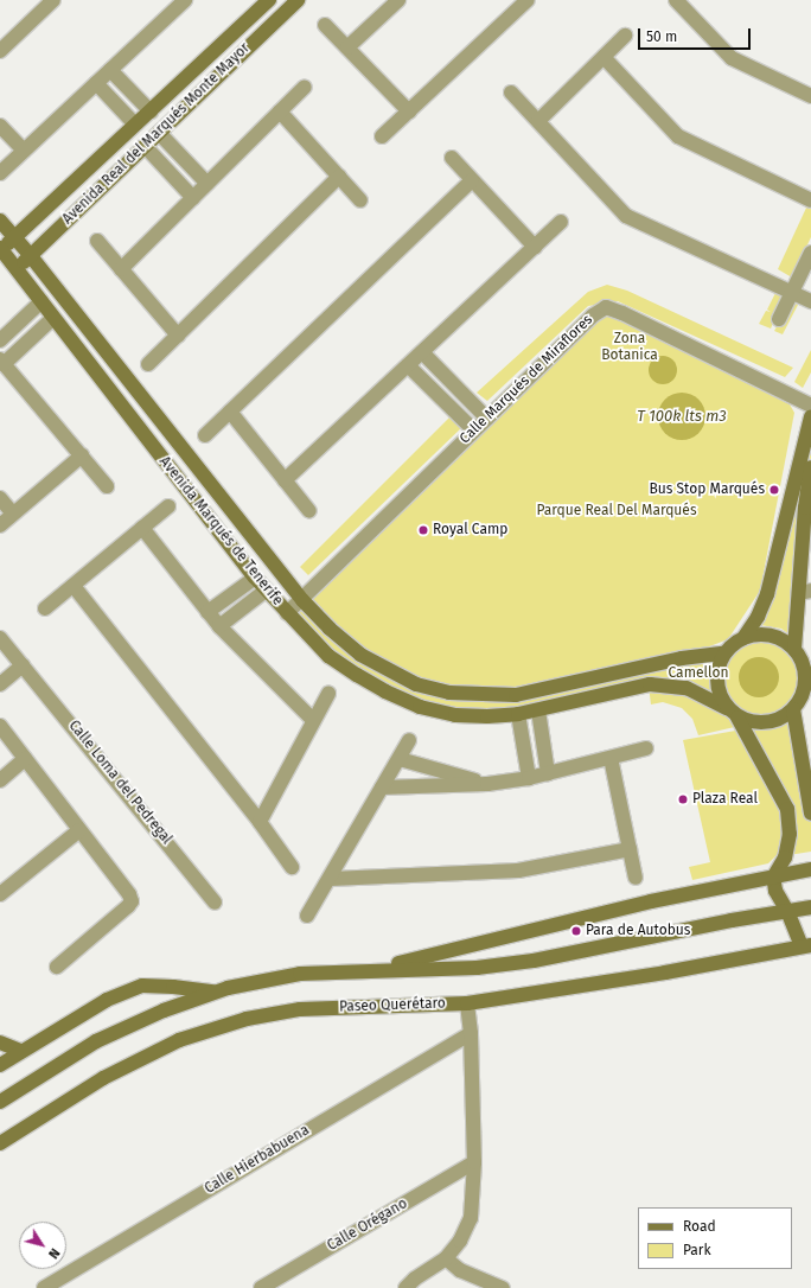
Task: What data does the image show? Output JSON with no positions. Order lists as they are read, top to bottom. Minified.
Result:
{"streets":{"street":["Avenida Real del Marqués Monte Mayor","Calle Marqués de Miraflores","Avenida Marqués de Tenerife","Calle Loma del Pedregal","Paseo Querétaro","Calle Hierbabuena","Calle Orégano"]},"crossings":[["Avenida Real del Marqués Monte Mayor","Avenida Marqués de Tenerife"],["Calle Marqués de Miraflores","Avenida Marqués de Tenerife"]],"water":["T 100k lts m3"],"parks":["Zona Botanica","Parque Real Del Marqués","Camellon"],"places":["Bus Stop Marqués","Royal Camp","Plaza Real","Para de Autobus"],"legend":["Road","Park"],"scale_bar":"50 m","north":"bottom right"}
